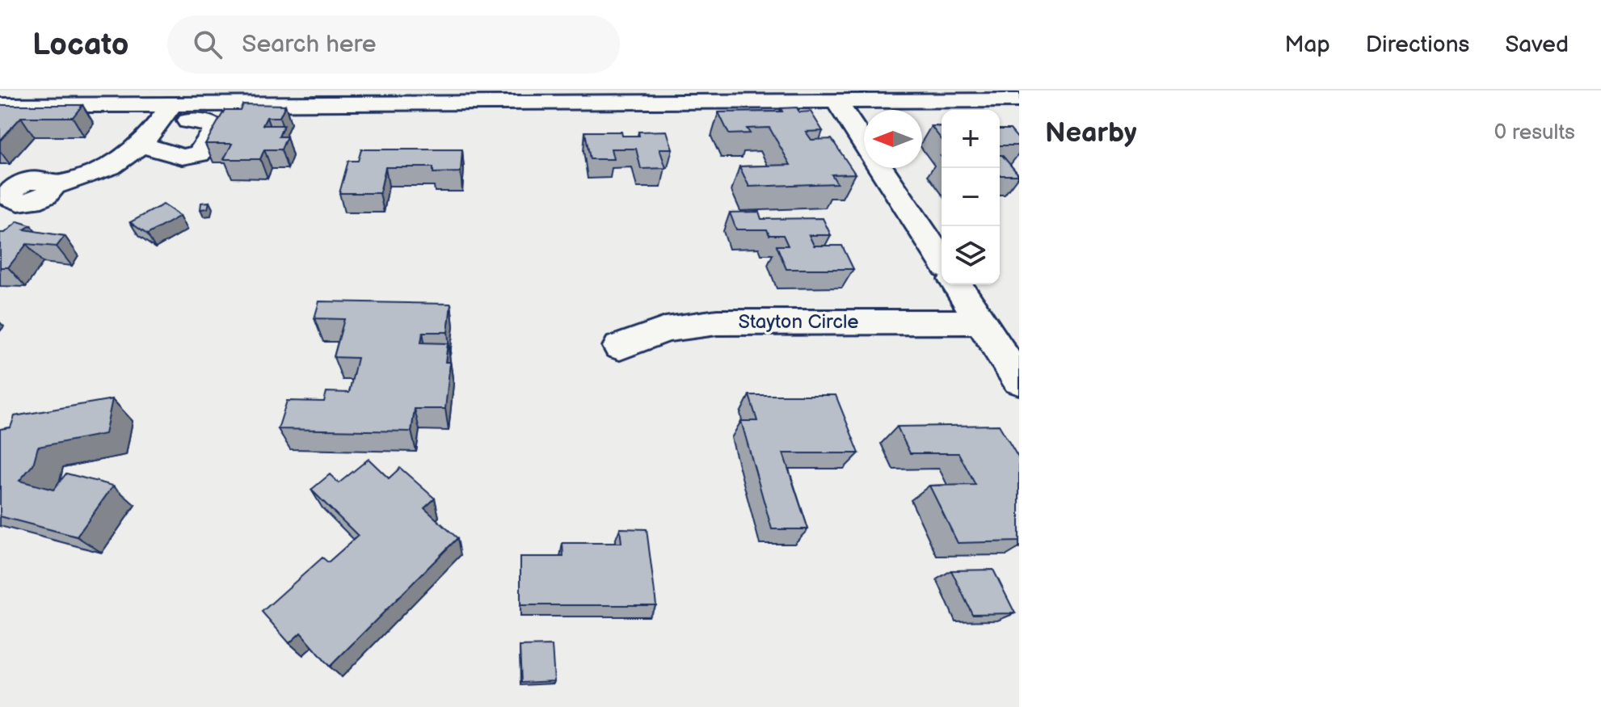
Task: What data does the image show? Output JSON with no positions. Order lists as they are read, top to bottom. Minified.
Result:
{"streets":{"street":["Stayton Circle"]},"north":"left","page":{"header":"Locato","search":"Search here","nav":["Map","Directions","Saved"],"heading":["Nearby","0 results"],"map_buttons":["+","−"]}}
